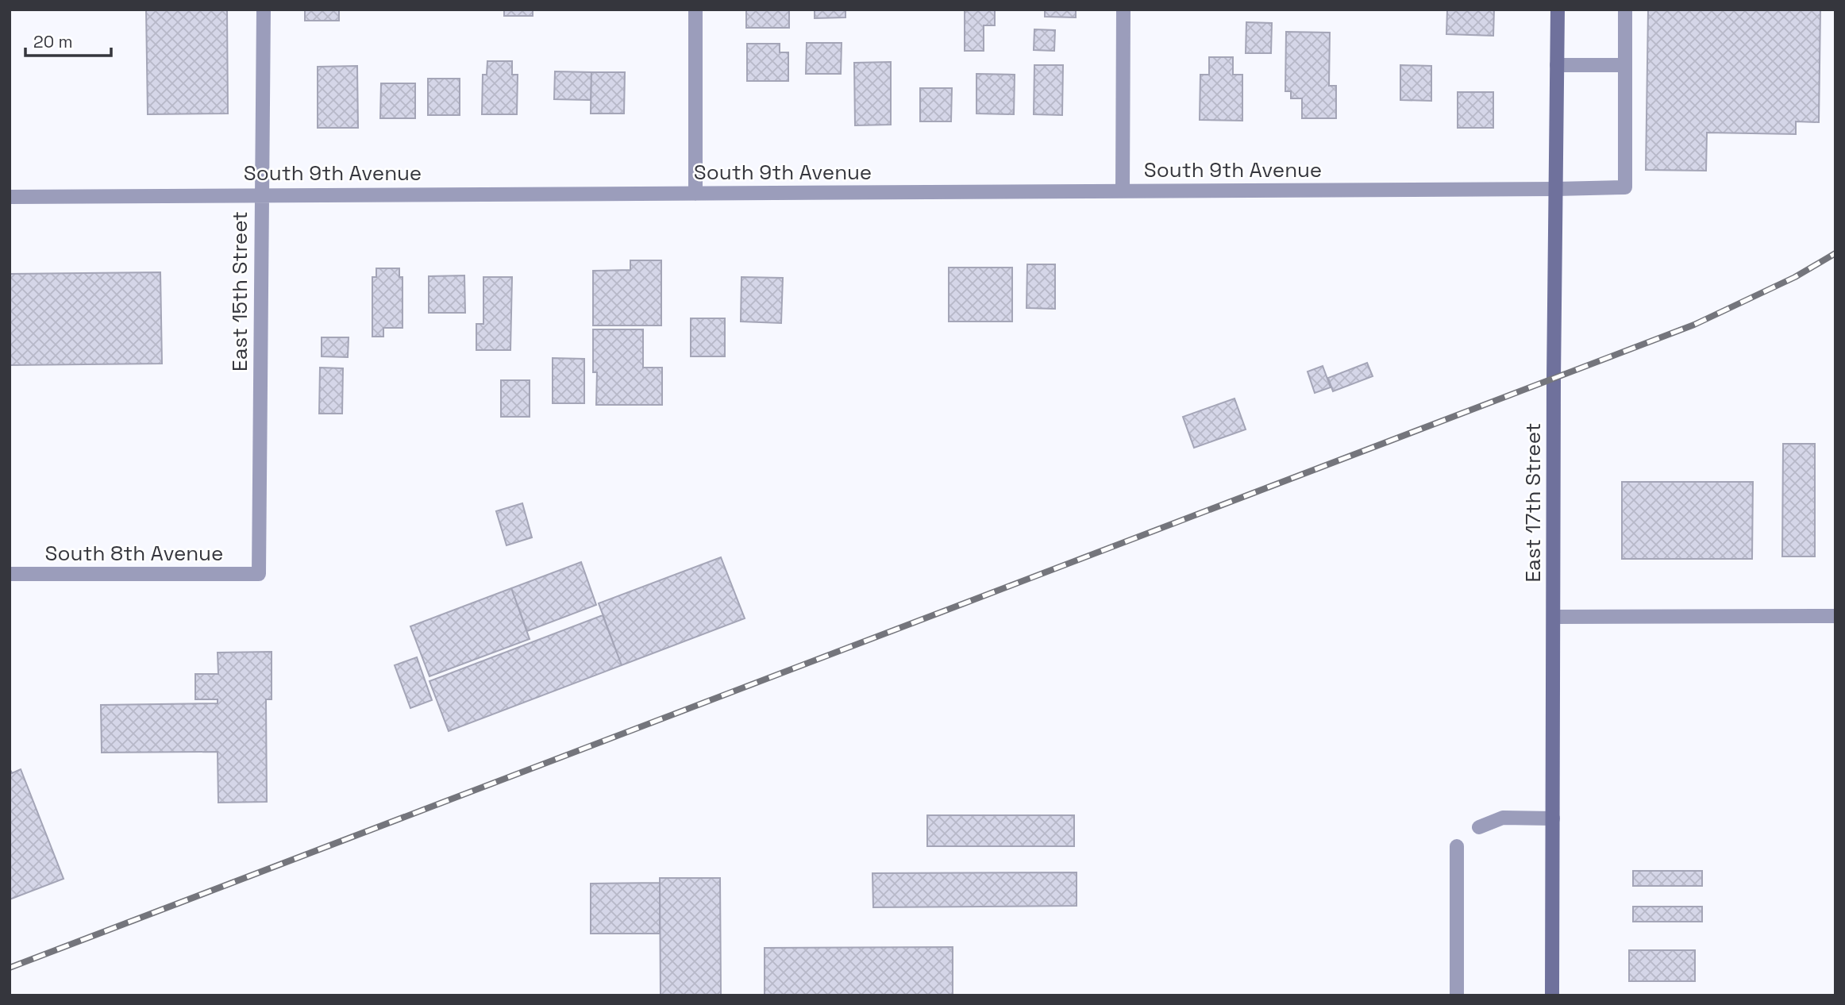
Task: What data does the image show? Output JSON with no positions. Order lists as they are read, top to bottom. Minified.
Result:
{"streets":{"street":["South 9th Avenue","East 15th Street","East 17th Street","South 8th Avenue"]},"crossings":[["South 9th Avenue","East 15th Street"],["South 9th Avenue","East 17th Street"],["East 15th Street","South 8th Avenue"]],"scale_bar":"20 m"}
